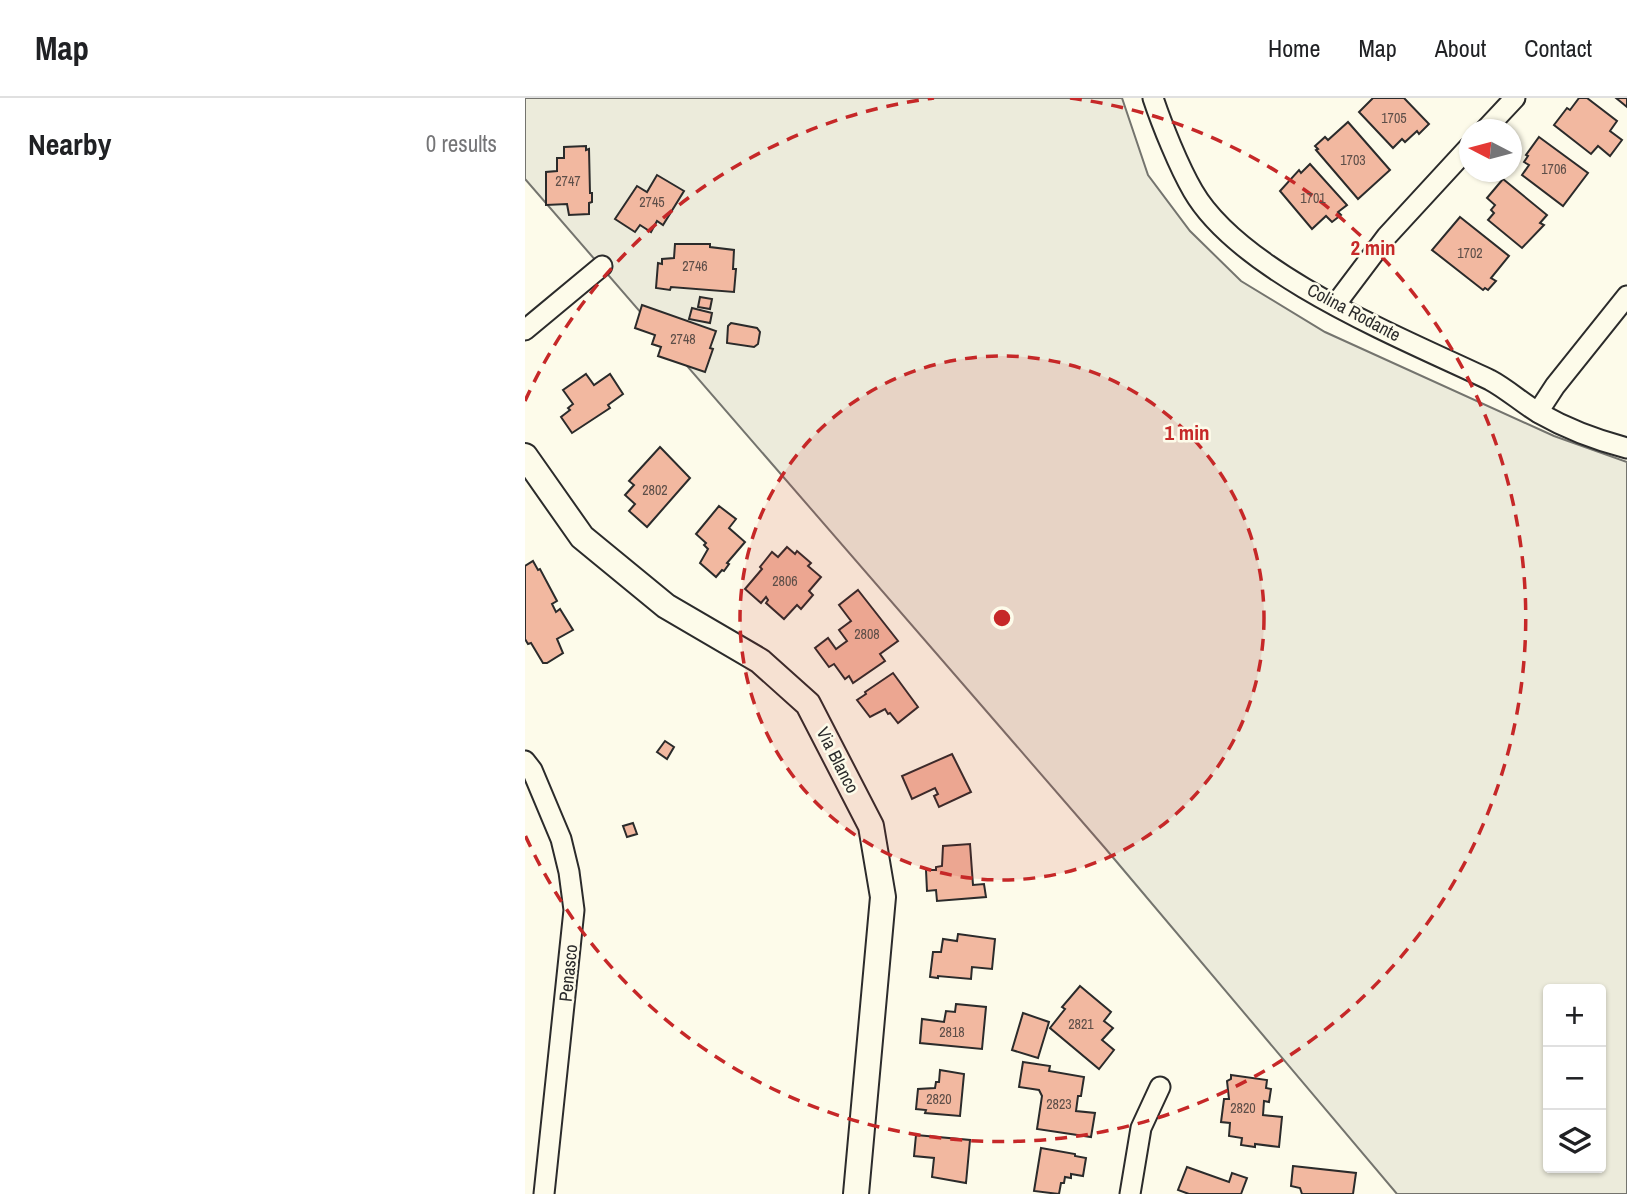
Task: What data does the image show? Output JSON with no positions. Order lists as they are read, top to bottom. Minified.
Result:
{"streets":{"street":["Colina Rodante","Via Blanco","Penasco"]},"house_numbers":["1705","1703","1706","2747","1701","2745","1702","2746","2748","2802","2806","2808","2821","2818","2820","2823","2820"],"north":"left","page":{"header":"Map","nav":["Home","Map","About","Contact"],"heading":["Nearby","0 results"],"map_buttons":["+","−"]},"rings":["2 min","1 min"]}
